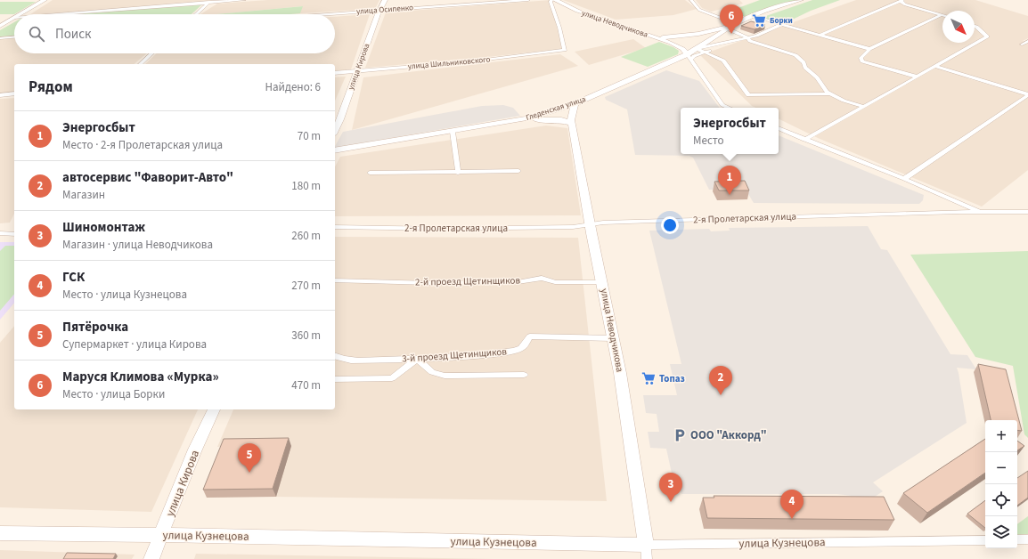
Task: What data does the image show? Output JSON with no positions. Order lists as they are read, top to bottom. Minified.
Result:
{"streets":{"main road":["улица Неводчикова","улица Кирова","Гледенская улица","улица Кузнецова"],"street":["улица Осипенко","улица Шильниковского","2-я Пролетарская улица","2-й проезд Щетинщиков","3-й проезд Щетинщиков"]},"crossings":[["улица Осипенко","улица Кирова"],["улица Неводчикова","Гледенская улица"],["улица Неводчикова","2-я Пролетарская улица"],["улица Неводчикова","2-й проезд Щетинщиков"],["улица Неводчикова","3-й проезд Щетинщиков"],["улица Неводчикова","улица Кузнецова"],["улица Шильниковского","улица Кирова"],["улица Кирова","улица Кузнецова"]],"places":{"supermarket":["Борки","Топаз"],"parking":["ООО \"Аккорд\""]},"north":"bottom right","page":{"pins":["6","1","2","5","3","4"],"search":"Поиск","heading":["Рядом","Найдено: 6"],"popup":["Энергосбыт","Место"],"list":[{"mark":"1","name":"Энергосбыт","note":"Место · 2-я Пролетарская улица","value":"70 m"},{"mark":"2","name":"автосервис \"Фаворит-Авто\"","note":"Магазин","value":"180 m"},{"mark":"3","name":"Шиномонтаж","note":"Магазин · улица Неводчикова","value":"260 m"},{"mark":"4","name":"ГСК","note":"Место · улица Кузнецова","value":"270 m"},{"mark":"5","name":"Пятёрочка","note":"Супермаркет · улица Кирова","value":"360 m"},{"mark":"6","name":"Маруся Климова «Мурка»","note":"Место · улица Борки","value":"470 m"}],"map_buttons":["+","−"]}}
